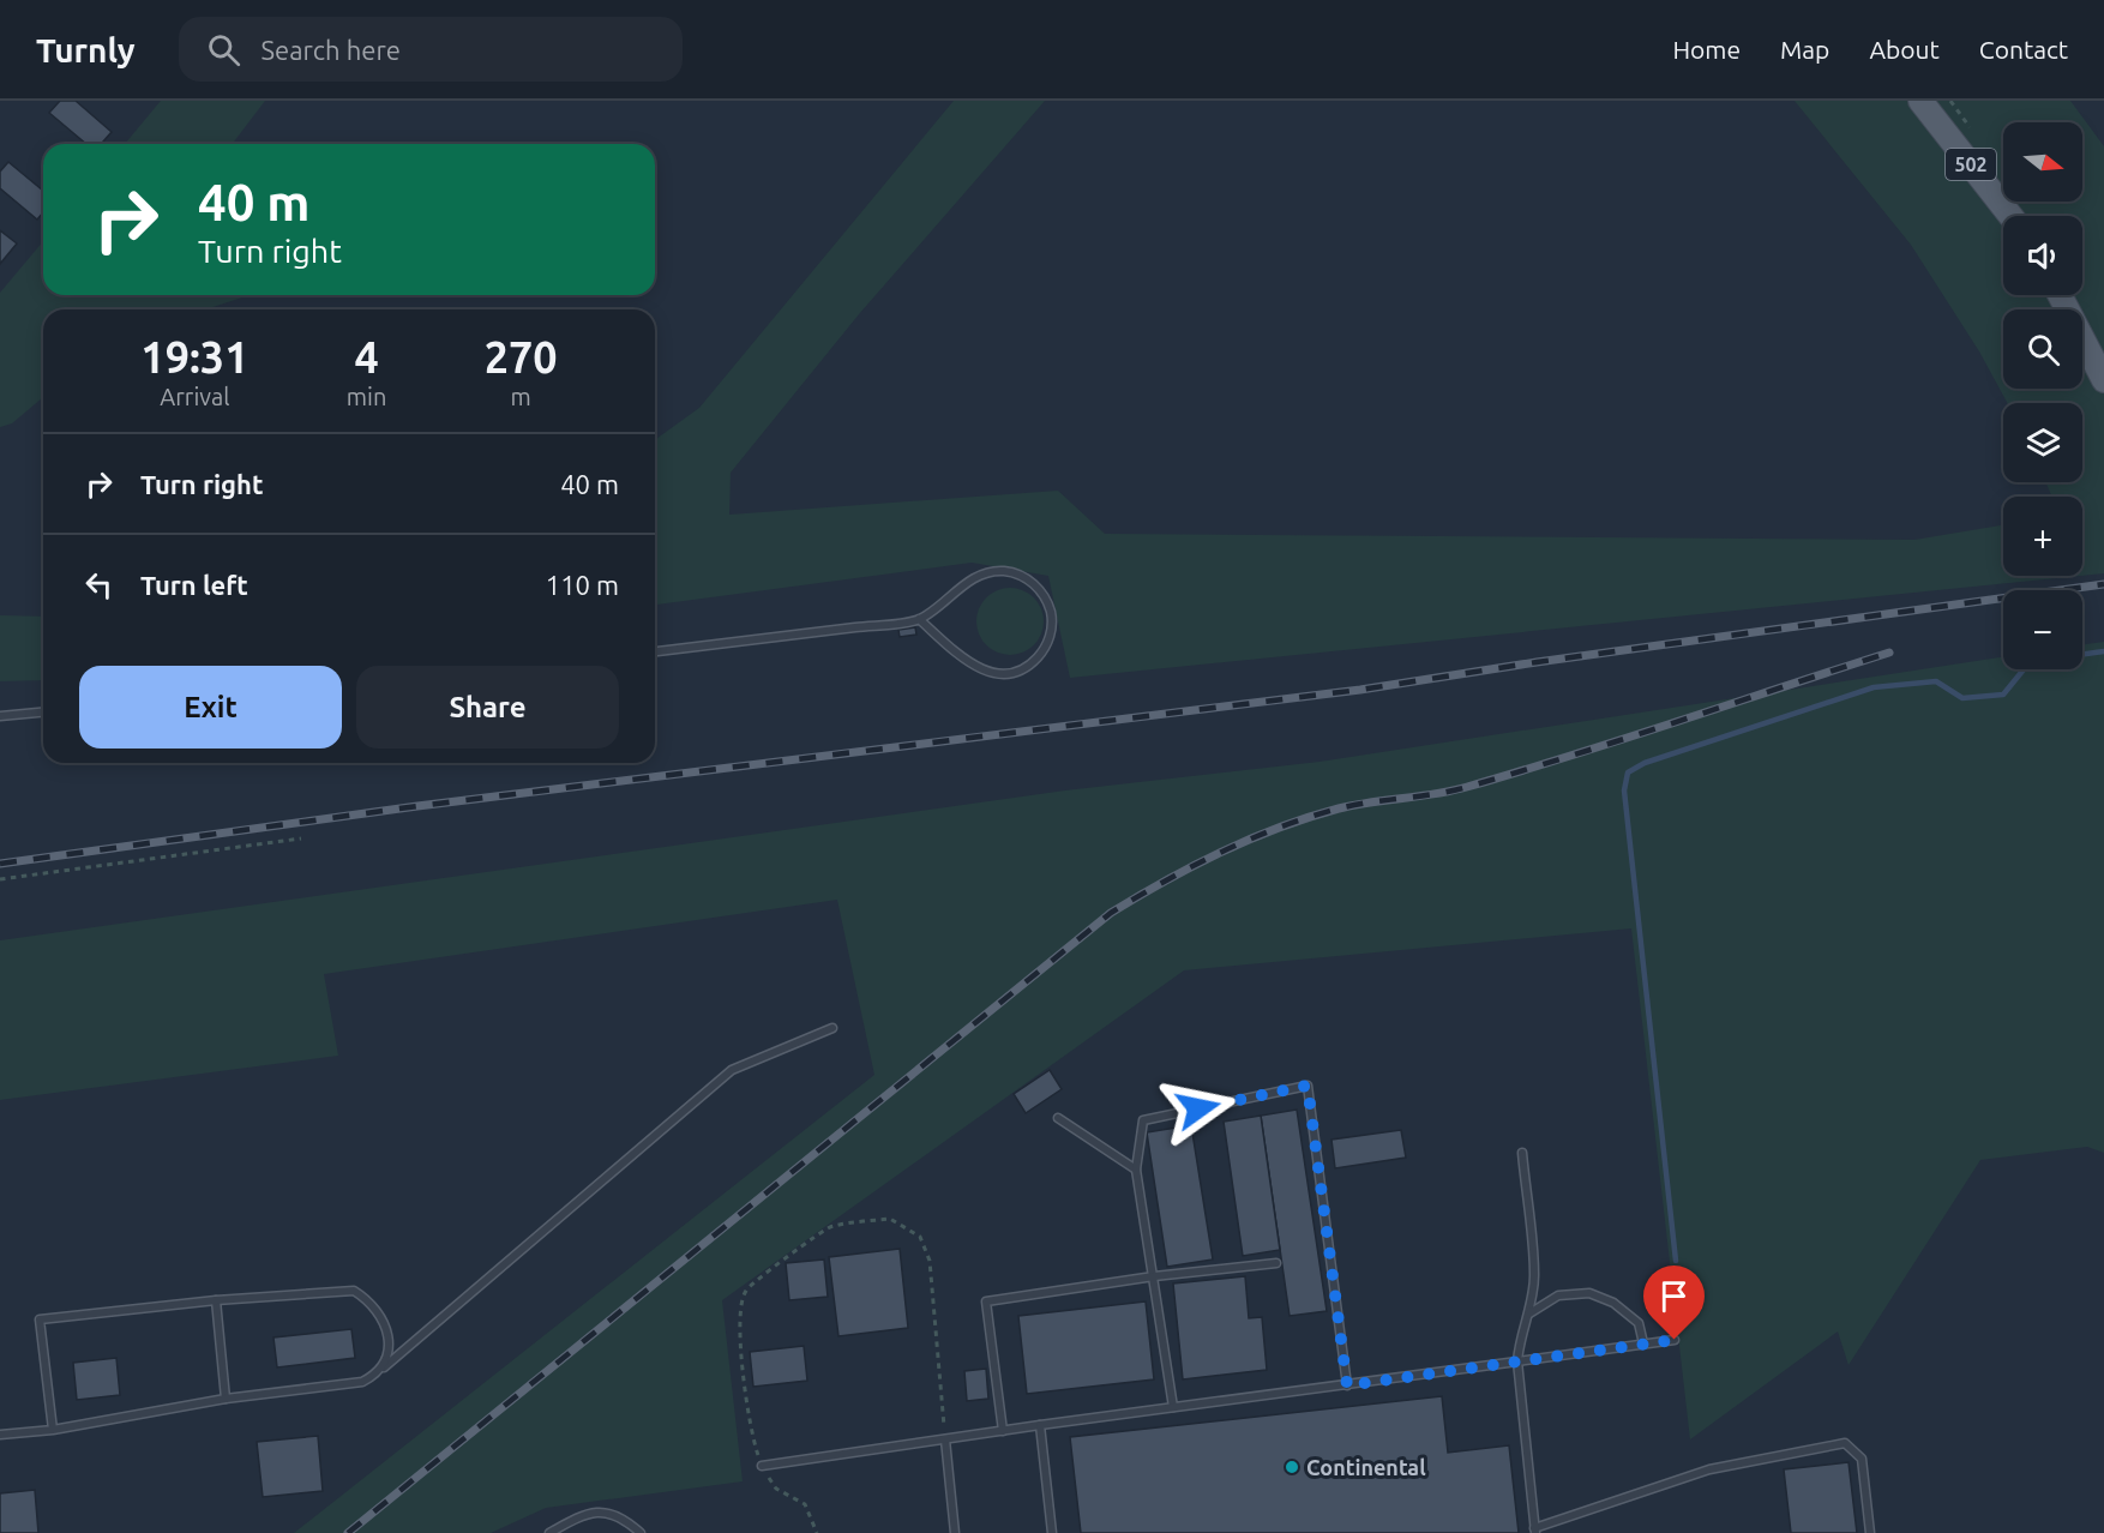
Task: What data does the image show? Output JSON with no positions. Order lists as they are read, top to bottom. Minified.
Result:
{"streets":{"main road":["502"]},"places":["Continental"],"north":"right","page":{"header":"Turnly","search":"Search here","nav":["Home","Map","About","Contact"],"map_buttons":["+","−"],"turn":["40 m","Turn right"],"eta":["19:31","Arrival","4","min","270","m"],"list":[{"name":"Turn right","value":"40 m"},{"name":"Turn left","value":"110 m"}],"buttons":["Exit","Share"]}}
